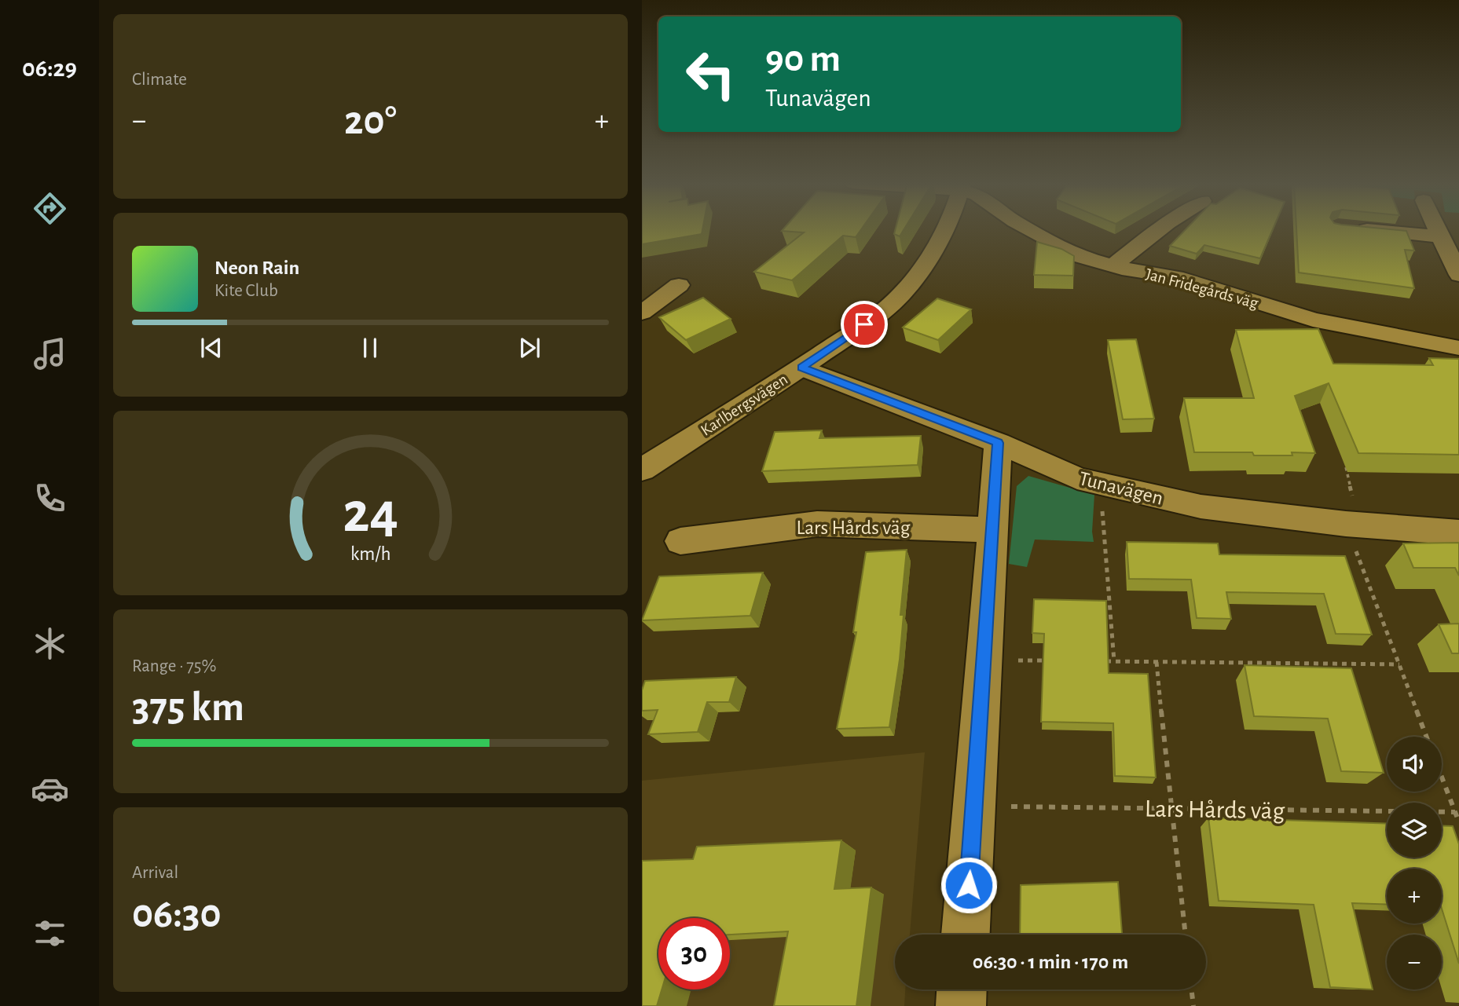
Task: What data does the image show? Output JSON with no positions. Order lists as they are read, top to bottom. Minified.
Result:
{"streets":{"street":["Jan Fridegårds väg","Karlbergsvägen","Tunavägen","Lars Hårds väg"]},"crossings":[["Karlbergsvägen","Tunavägen"]],"page":{"tabs":"06:29","tile":["Climate",["Range · 75%","375 km"],["Arrival","06:30"]],"turn":["90 m","Tunavägen"],"heat":["−","20°","+"],"song":["Neon Rain","Kite Club"],"map_buttons":["+","−"],"limit":"30","trip":"06:30 · 1 min · 170 m","gauge":["24","km/h"]}}
